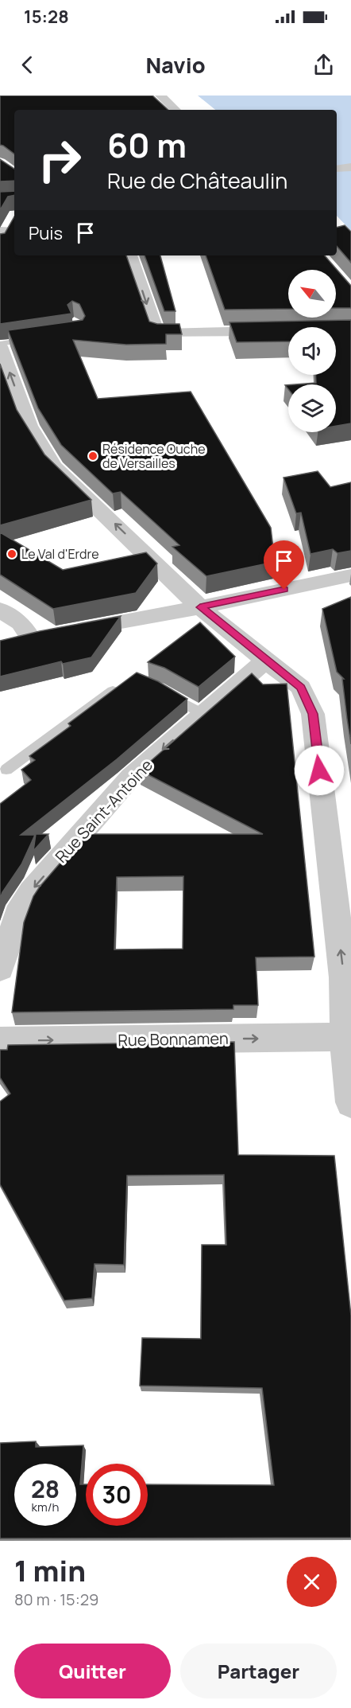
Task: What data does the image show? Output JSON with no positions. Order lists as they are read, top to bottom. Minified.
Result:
{"streets":{"street":["Rue Saint-Antoine","Rue Bonnamen"]},"one_way":["Rue Saint-Antoine","Rue Bonnamen"],"places":["Résidence Ouche de Versailles","Le Val d'Erdre"],"north":"top left","page":{"status":"15:28","header":"Navio","turn":["60 m","Rue de Châteaulin"],"then":"Puis","speed":"28 km/h","limit":"30","heading":["1 min","80 m · 15:29"],"buttons":["Quitter","Partager"]}}
